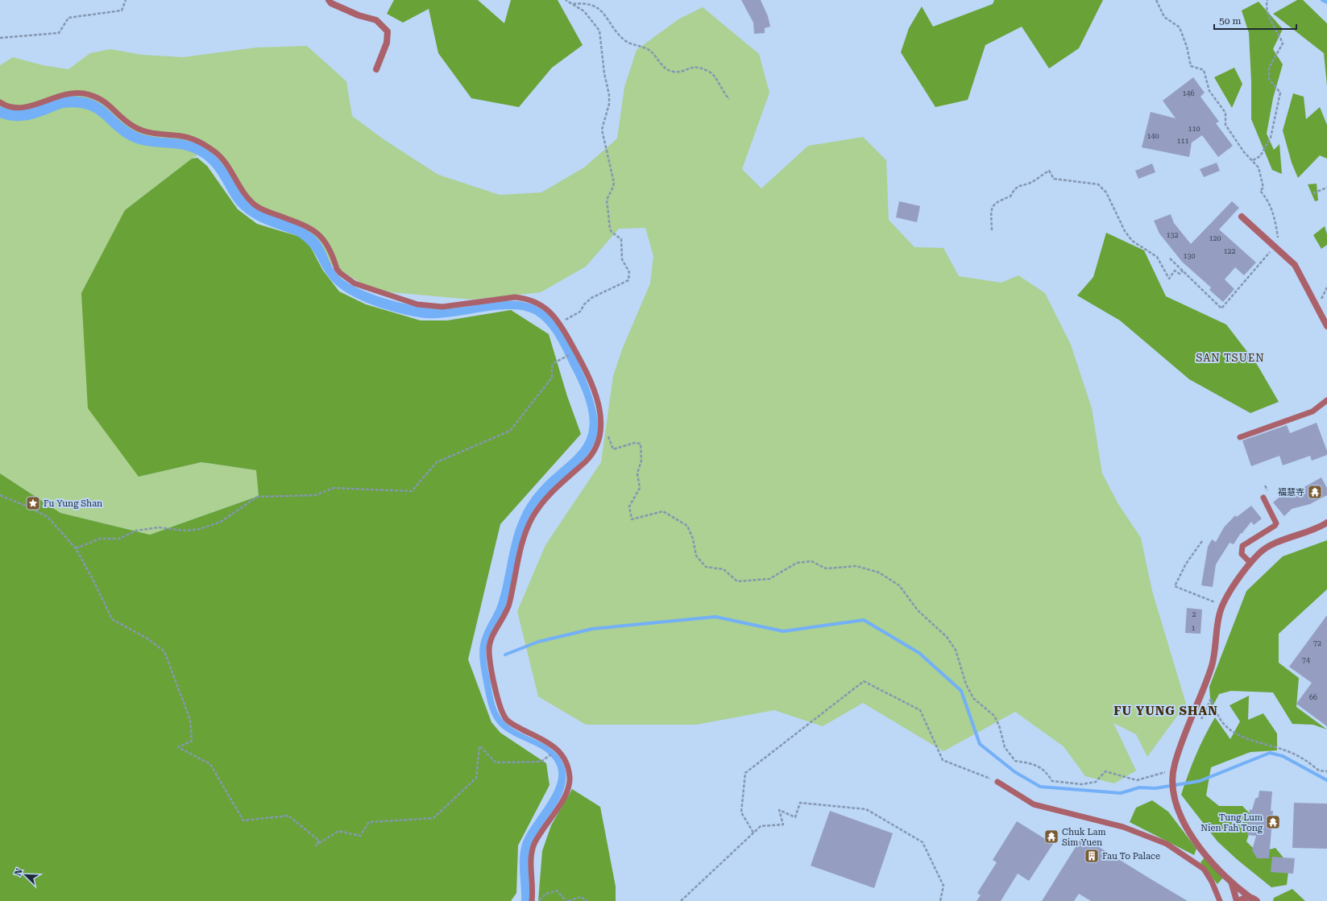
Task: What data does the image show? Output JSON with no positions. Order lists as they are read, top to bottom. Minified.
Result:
{"districts":["SAN TSUEN","FU YUNG SHAN"],"places":{"temple":["福慧寺","Tung Lum Nien Fah Tong","Chuk Lam Sim Yuen"],"place":["Fu Yung Shan"],"building":["Fau To Palace"]},"house_numbers":["146","110","140","111","132","120","122","130","2","1","72","74","66"],"scale_bar":"50 m","north":"top left"}
